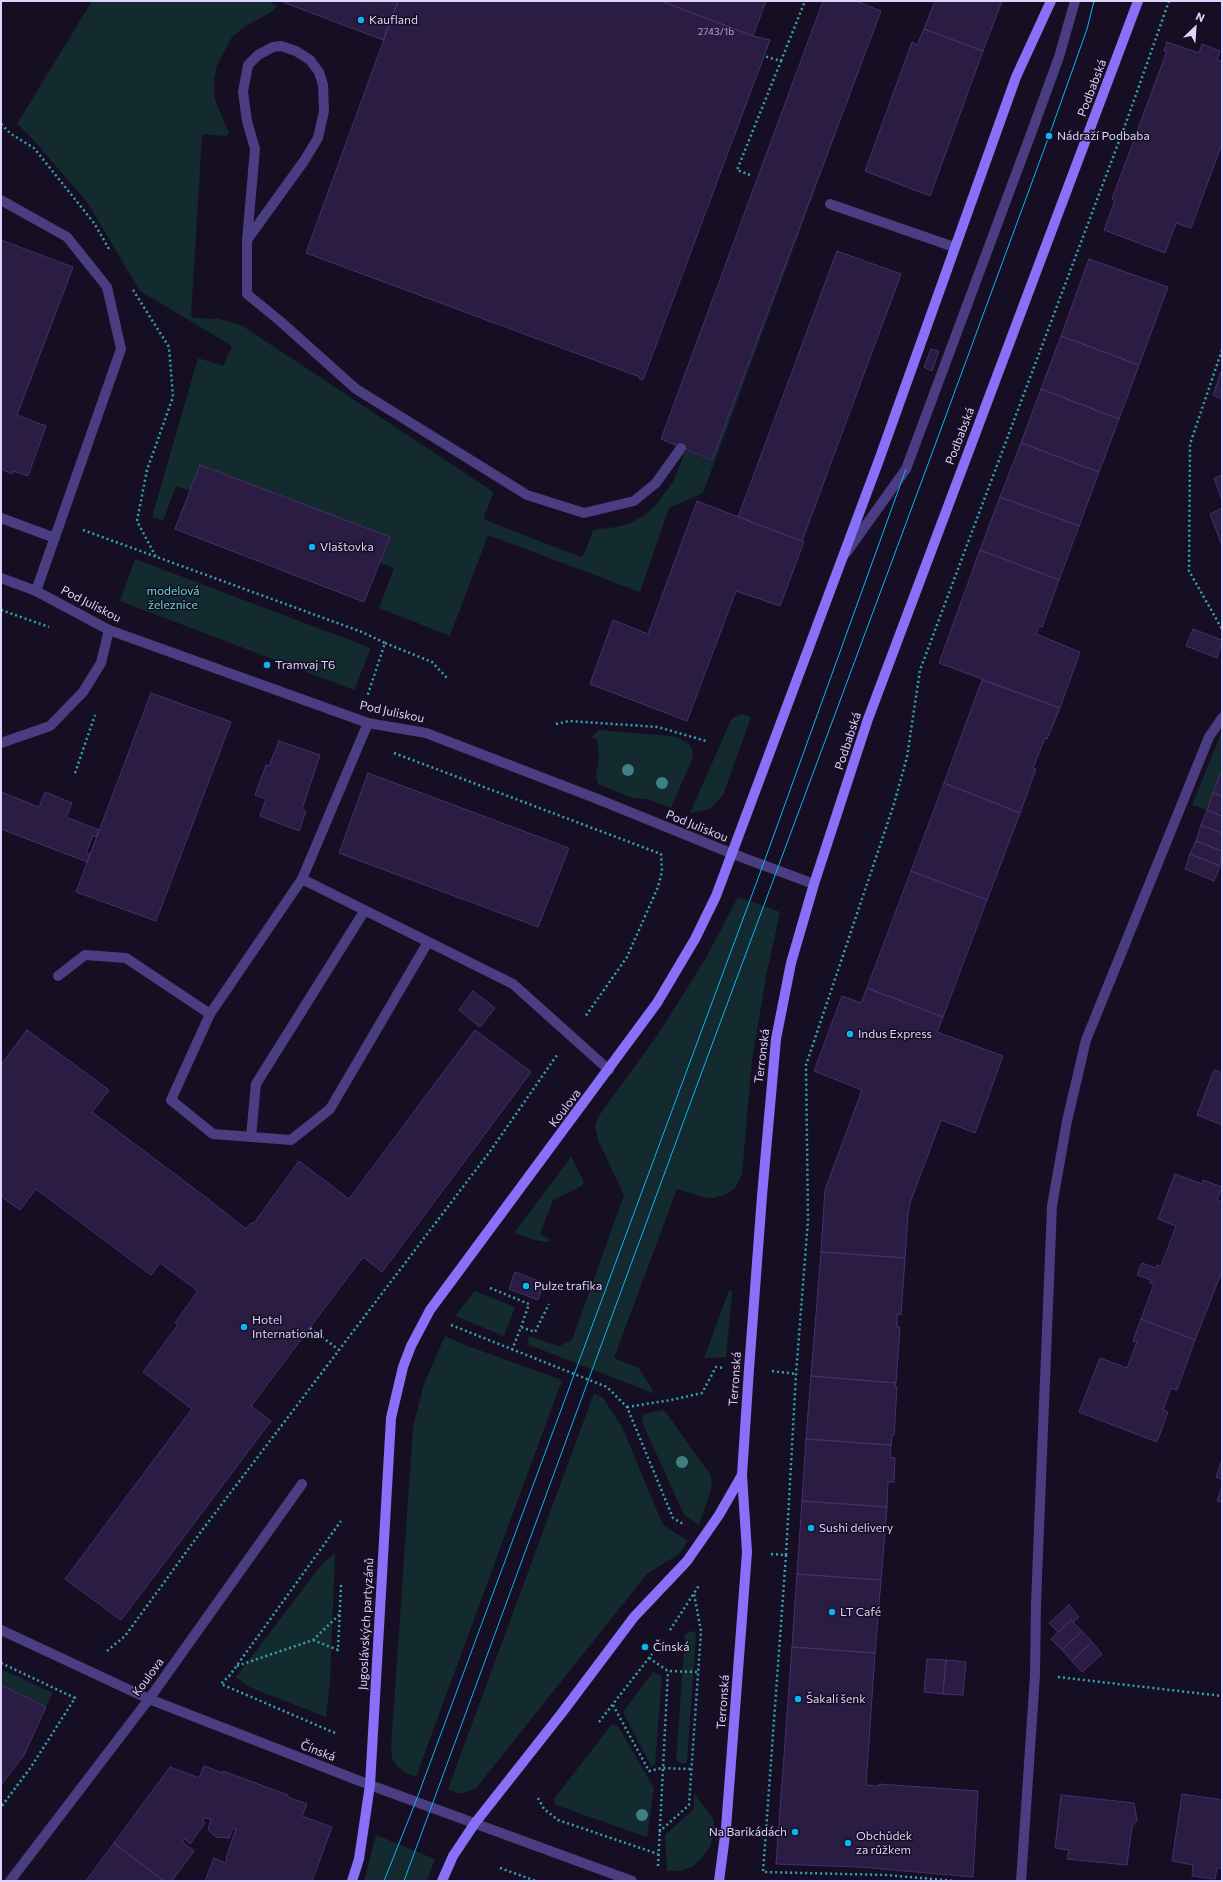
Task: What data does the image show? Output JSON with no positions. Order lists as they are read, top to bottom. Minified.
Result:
{"streets":{"main road":["Podbabská","Terronská","Koulova","Jugoslávských partyzánů"],"street":["Pod Juliskou","Čínská"]},"crossings":[["Podbabská","Pod Juliskou"],["Podbabská","Terronská"],["Pod Juliskou","Terronská"],["Pod Juliskou","Koulova"],["Koulova","Jugoslávských partyzánů"],["Koulova","Čínská"],["Jugoslávských partyzánů","Čínská"]],"parks":["modelová železnice"],"places":["Kaufland","Nádraží Podbaba","Vlaštovka","Tramvaj T6","Indus Express","Pulze trafika","Hotel International","Sushi delivery","LT Café","Čínská","Šakalí šenk","Na Barikádách","Obchůdek za růžkem"],"house_numbers":["2743/1b"],"north":"top right"}
